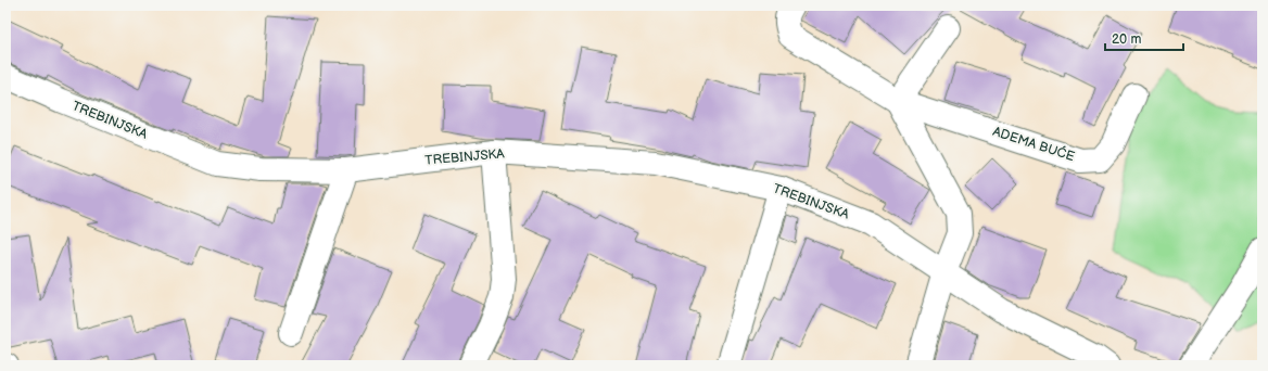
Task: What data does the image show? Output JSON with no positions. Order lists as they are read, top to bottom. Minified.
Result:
{"streets":{"street":["TREBINJSKA","ADEMA BUĆE"]},"scale_bar":"20 m"}
